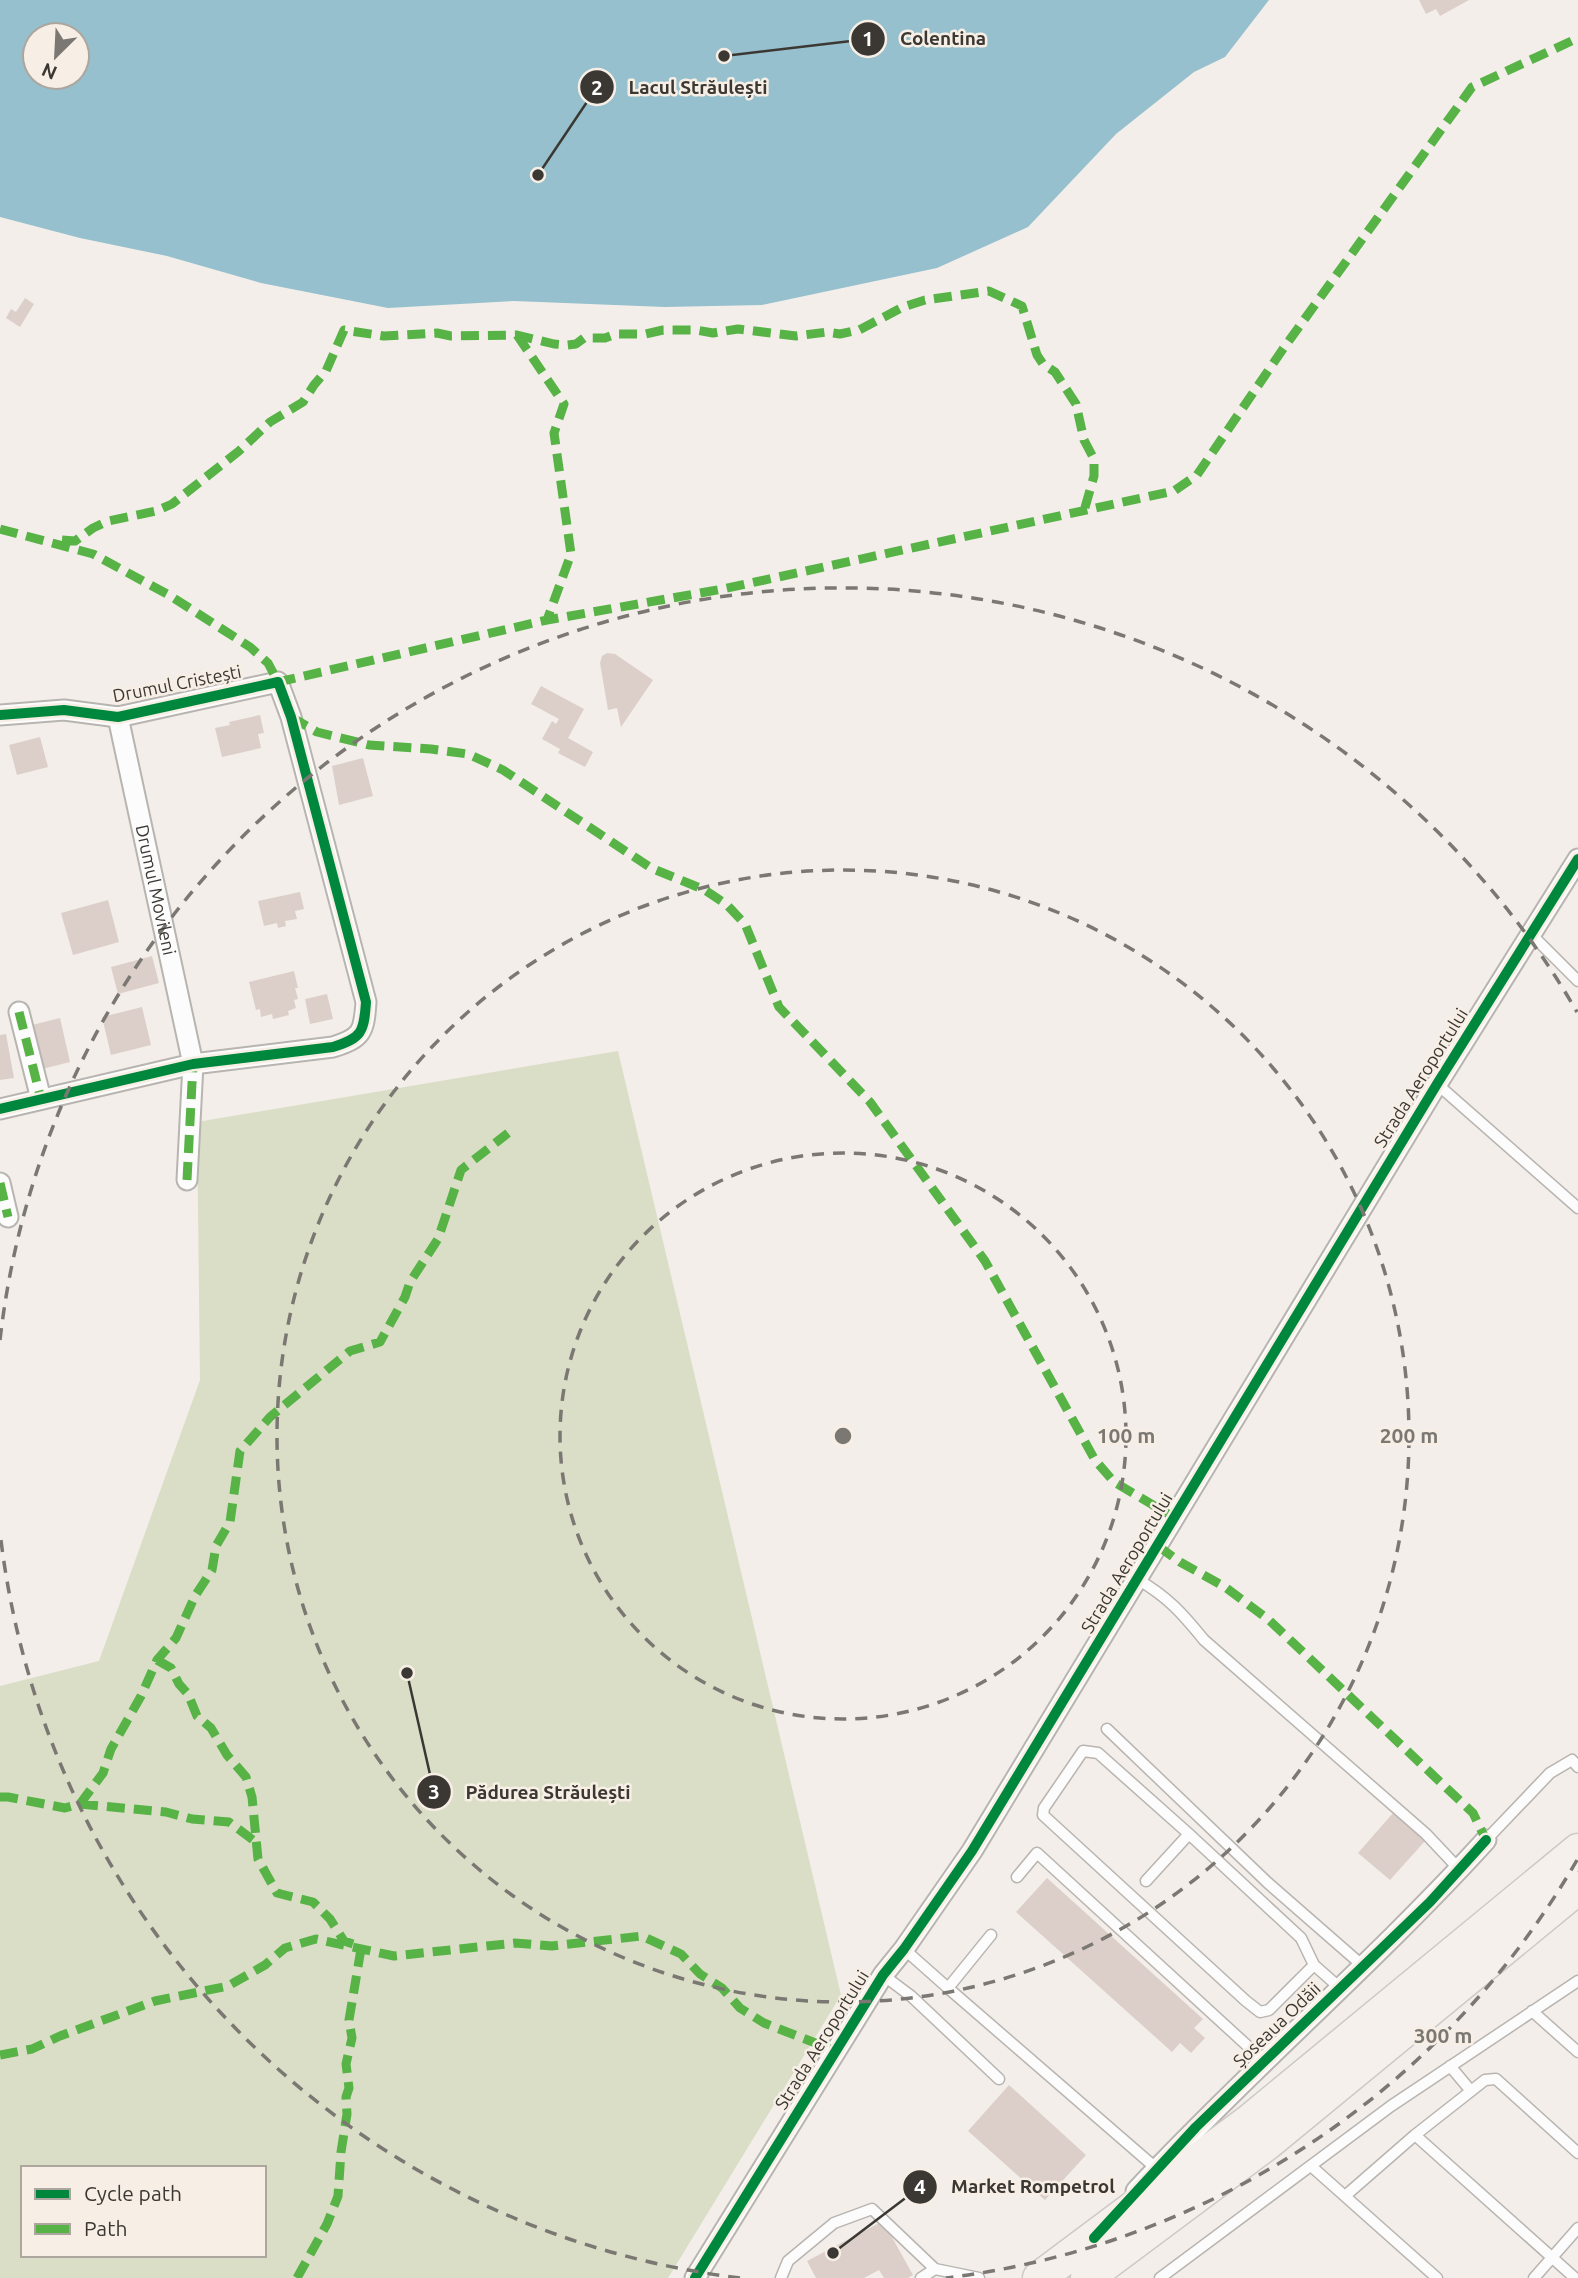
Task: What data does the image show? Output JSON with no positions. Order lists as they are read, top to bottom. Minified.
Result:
{"streets":{"main road":["Șoseaua Odăii"],"street":["Drumul Cristești","Drumul Movileni","Strada Aeroportului"]},"crossings":[["Drumul Cristești","Drumul Movileni"]],"places":["Colentina","Lacul Străulești","Pădurea Străulești","Market Rompetrol"],"legend":["Cycle path","Path"],"north":"bottom left","rings":["100 m","200 m","300 m"]}
